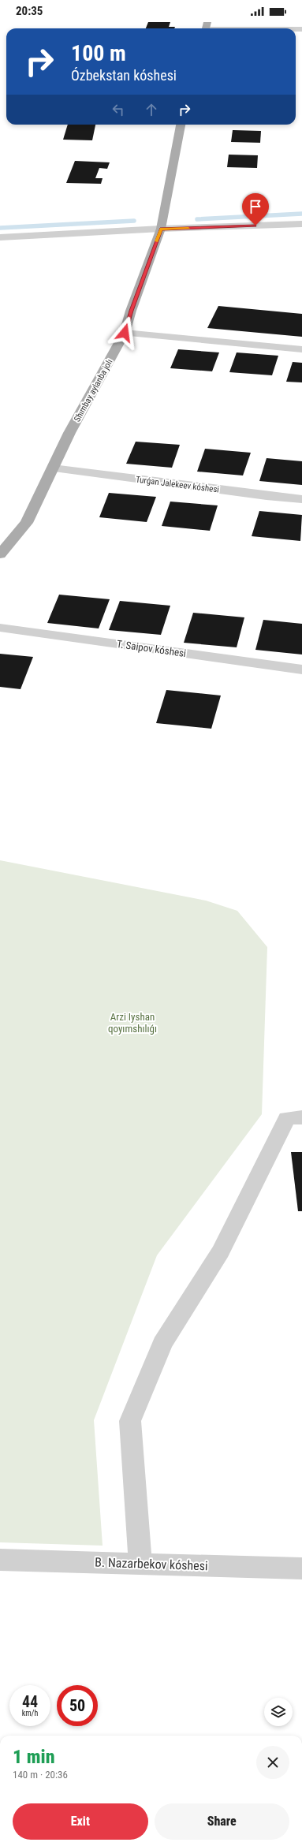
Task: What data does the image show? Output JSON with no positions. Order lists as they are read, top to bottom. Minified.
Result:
{"streets":{"main road":["Shımbay aylanba jolı"],"street":["Turǵan Jalekeev kóshesi","T. Saipov kóshesi","B. Nazarbekov kóshesi"]},"crossings":[["Shımbay aylanba jolı","Turǵan Jalekeev kóshesi"]],"parks":["Arzi Iyshan qoyımshılıǵı"],"page":{"status":"20:35","turn":["100 m","Ózbekstan kóshesi"],"speed":"44 km/h","limit":"50","heading":["1 min","140 m · 20:36"],"buttons":["Exit","Share"]}}
